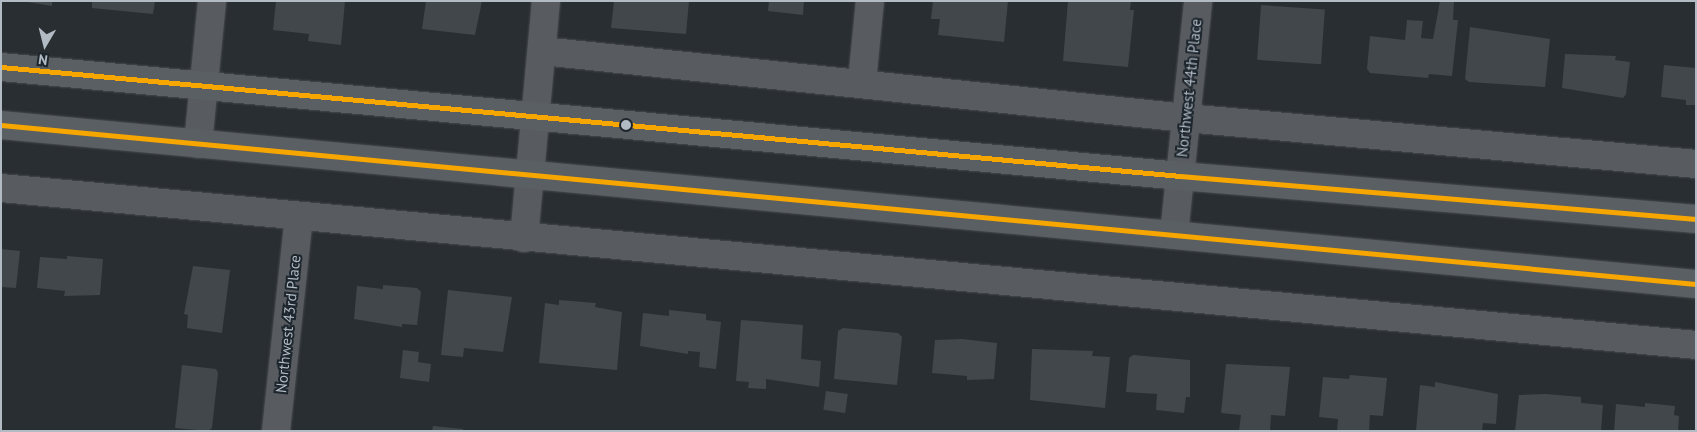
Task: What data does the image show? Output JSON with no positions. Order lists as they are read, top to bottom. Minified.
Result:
{"streets":{"street":["Northwest 44th Place","Northwest 43rd Place"]},"north":"bottom"}
